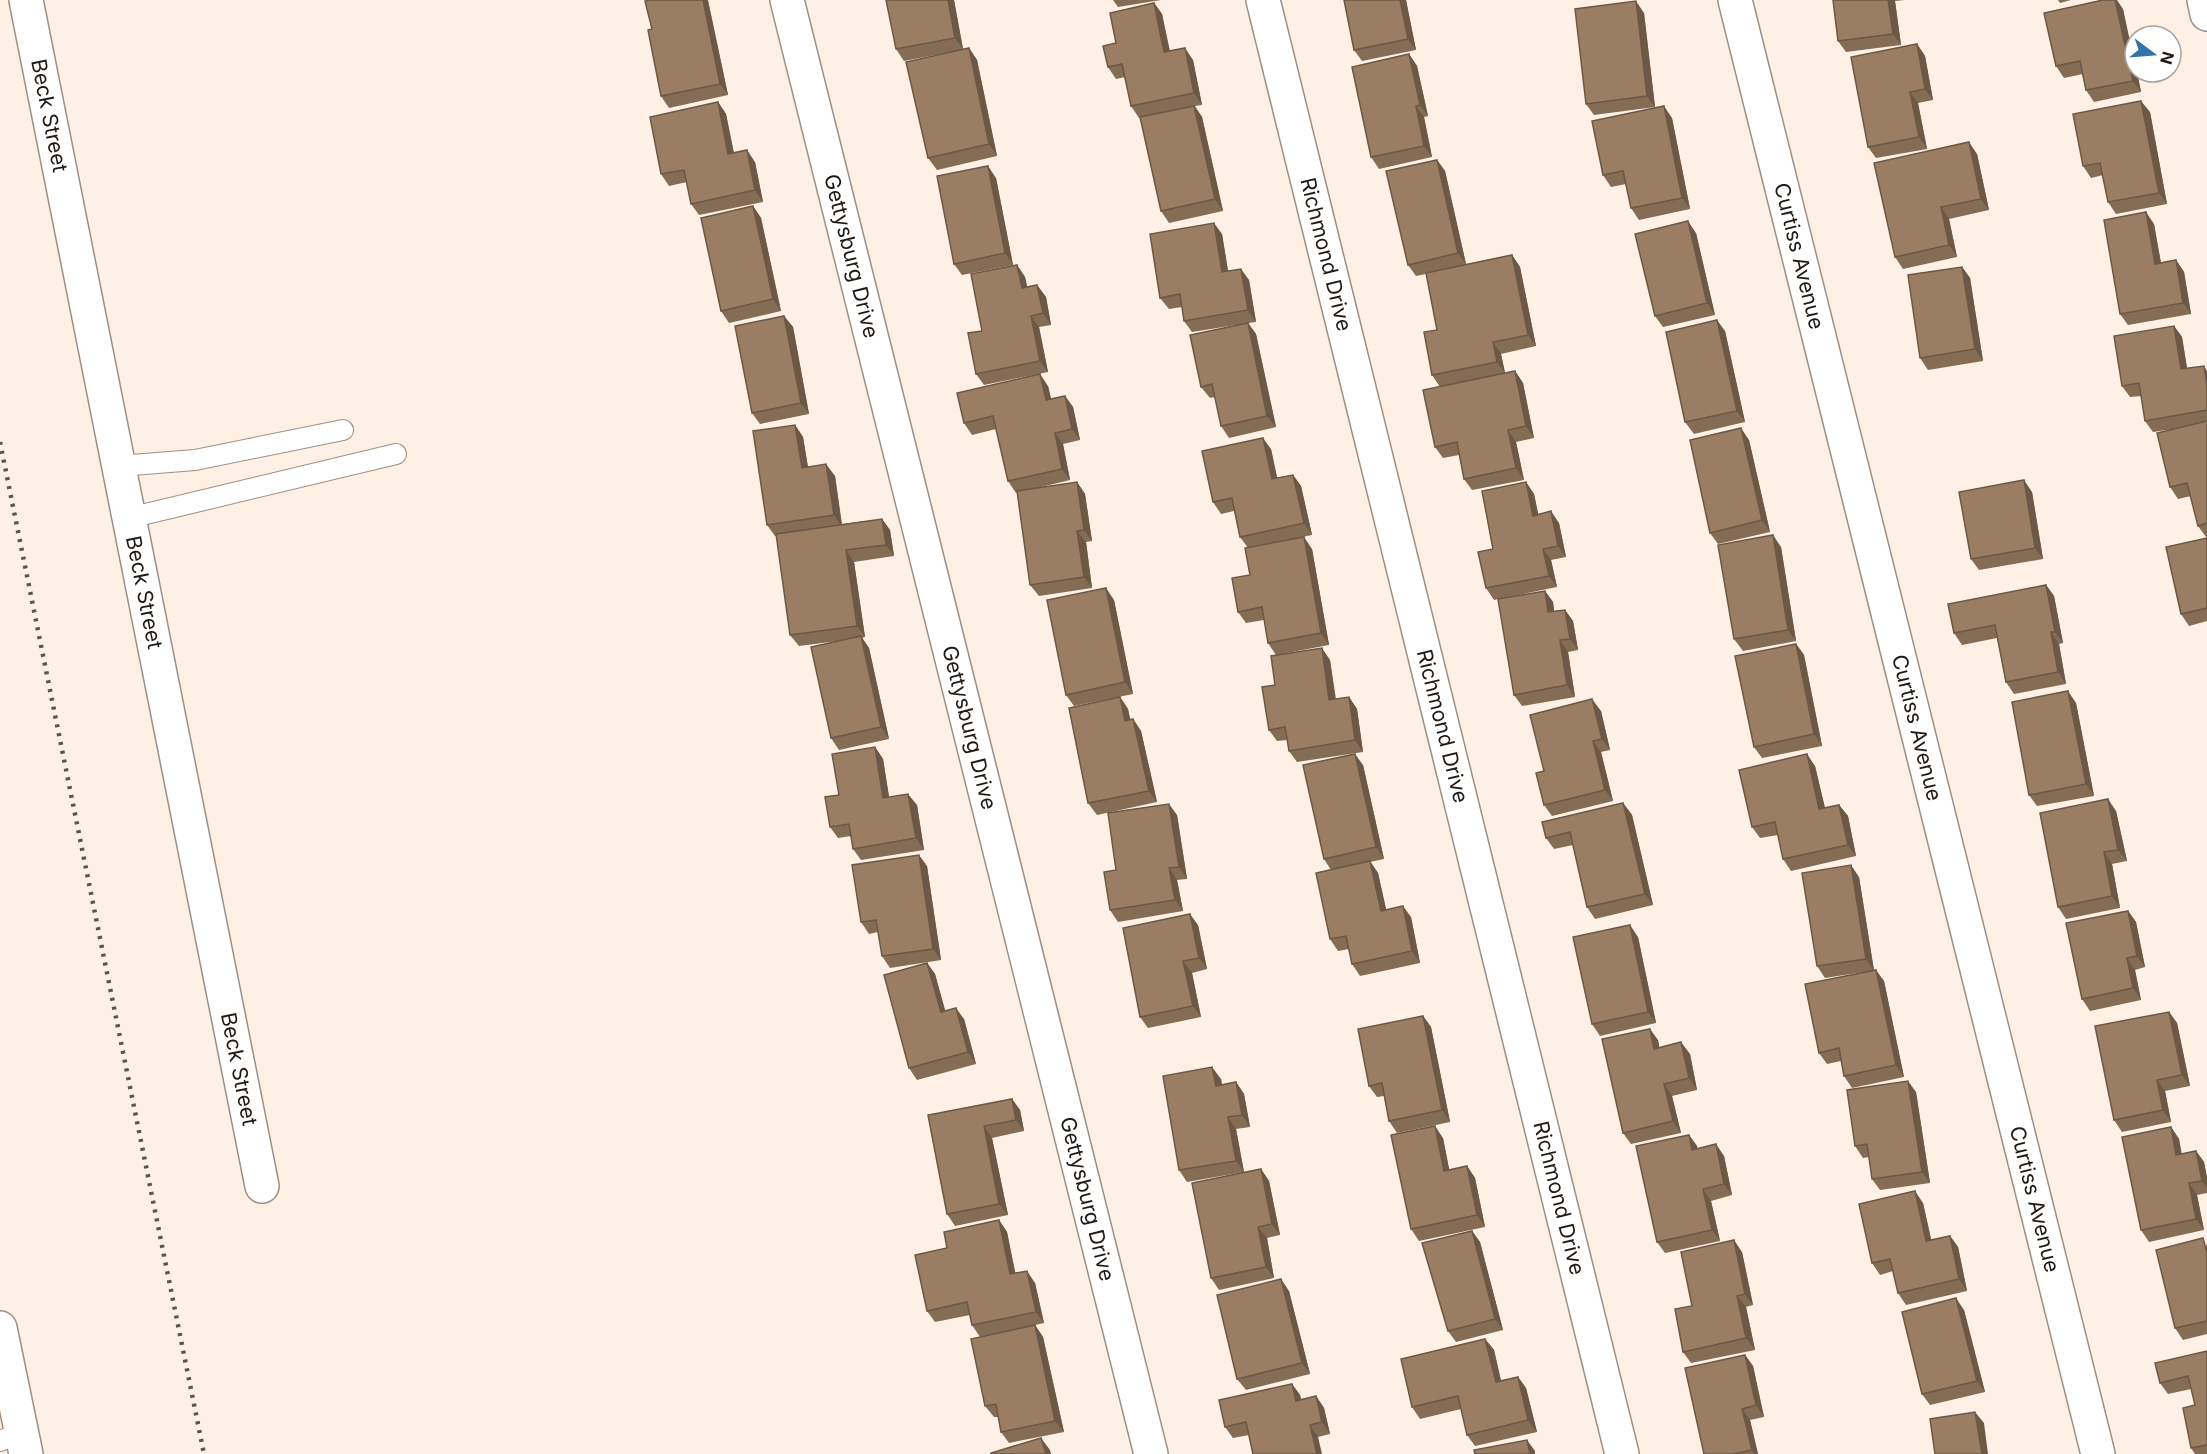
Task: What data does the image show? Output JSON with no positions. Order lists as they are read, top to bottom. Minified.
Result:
{"streets":{"street":["Beck Street","Richmond Drive","Curtiss Avenue","Gettysburg Drive"]},"north":"right"}
